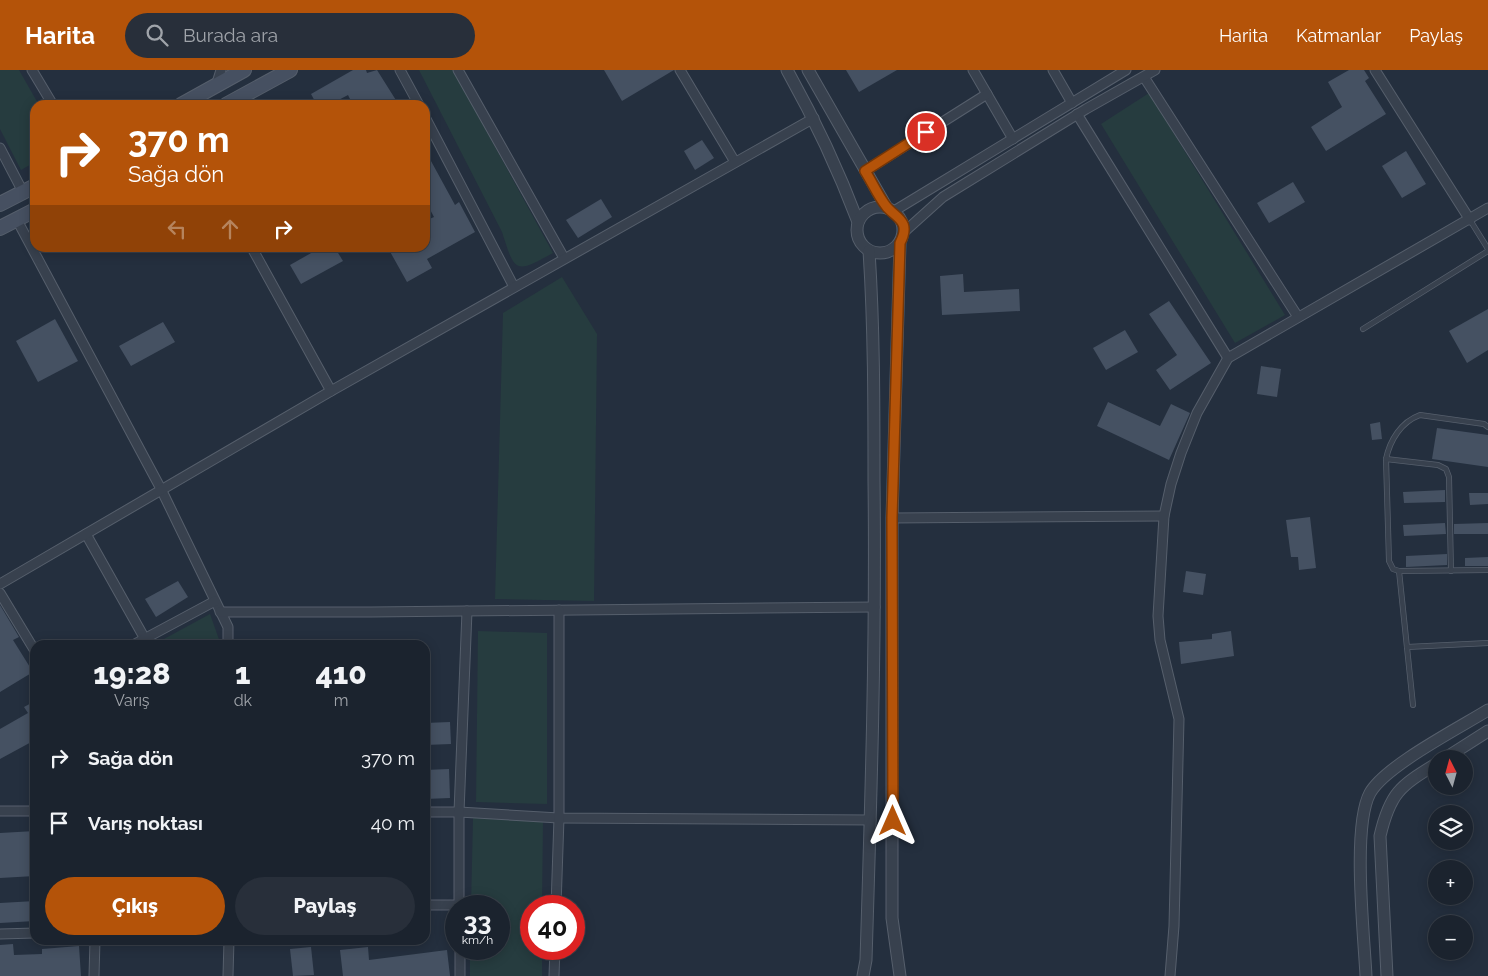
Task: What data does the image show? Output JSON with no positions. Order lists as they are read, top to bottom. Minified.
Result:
{"north":"top","page":{"header":"Harita","search":"Burada ara","nav":["Harita","Katmanlar","Paylaş"],"turn":["370 m","Sağa dön"],"eta":["19:28","Varış","1","dk","410","m"],"list":[{"name":"Sağa dön","value":"370 m"},{"name":"Varış noktası","value":"40 m"}],"map_buttons":["+","−"],"buttons":["Çıkış","Paylaş"],"speed":"33 km/h","limit":"40"}}
